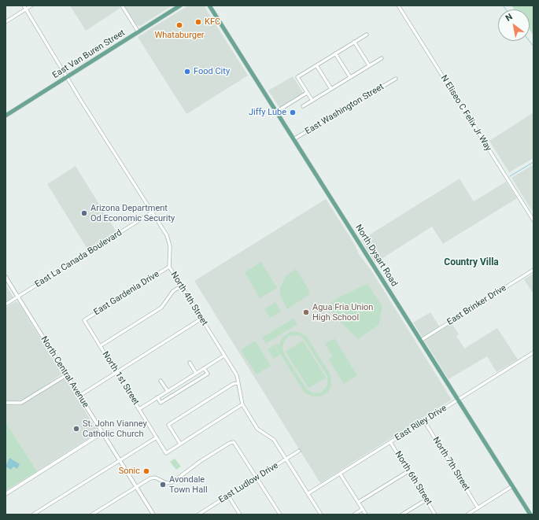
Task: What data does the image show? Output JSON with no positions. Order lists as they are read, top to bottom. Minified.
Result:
{"streets":{"main road":["East Van Buren Street","North Dysart Road"],"street":["East Washington Street","N Eliseo C Felix Jr Way","East La Canada Boulevard","East Gardenia Drive","North 4th Street","East Brinker Drive","North Central Avenue","North 1st Street","East Riley Drive","North 7th Street","North 6th Street","East Ludlow Drive"]},"crossings":[["East Van Buren Street","North 4th Street"],["East Washington Street","North Dysart Road"],["North Dysart Road","East Brinker Drive"],["North Dysart Road","East Riley Drive"],["East La Canada Boulevard","North 4th Street"],["East La Canada Boulevard","North Central Avenue"],["East Gardenia Drive","North 4th Street"],["East Gardenia Drive","North 1st Street"],["North 4th Street","East Riley Drive"],["North 4th Street","East Ludlow Drive"],["East Riley Drive","North 7th Street"],["East Riley Drive","North 6th Street"]],"districts":["Country Villa"],"places":["KFC","Whataburger","Food City","Jiffy Lube","Arizona Department Od Economic Security","Agua Fria Union High School","St. John Vianney Catholic Church","Sonic","Avondale Town Hall"],"north":"top left"}
